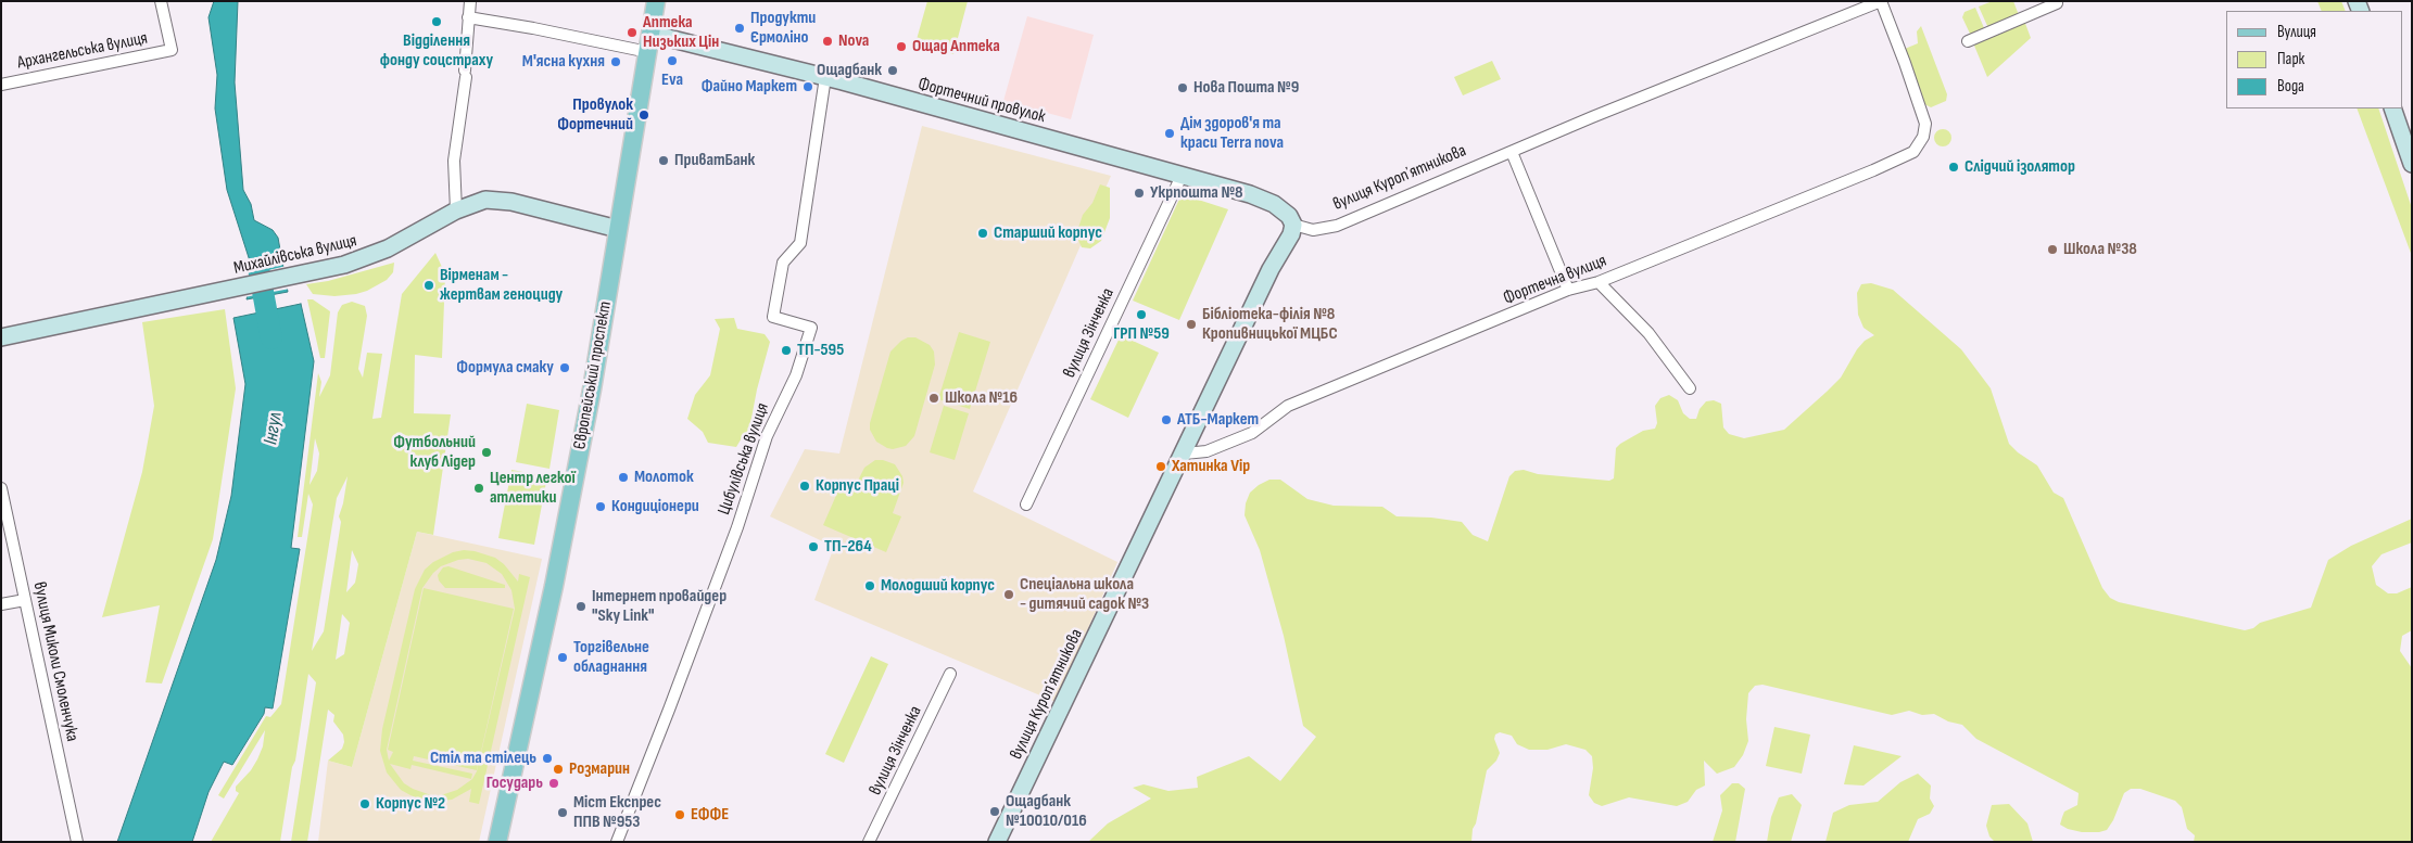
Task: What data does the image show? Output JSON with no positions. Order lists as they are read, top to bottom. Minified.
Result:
{"streets":{"main road":["Європейський проспект"],"street":["Архангельська вулиця","Фортечний провулок","вулиця Куропʼятникова","Михайлівська вулиця","Фортечна вулиця","вулиця Зінченка","Цибулівська вулиця","вулиця Миколи Смоленчука"]},"crossings":[["Фортечний провулок","вулиця Куропʼятникова"],["Фортечний провулок","вулиця Зінченка"],["Фортечний провулок","Європейський проспект"],["Фортечний провулок","Цибулівська вулиця"],["вулиця Куропʼятникова","Фортечна вулиця"],["Михайлівська вулиця","Європейський проспект"]],"water":["Інгул"],"places":["Відділення фонду соцстраху","Продукти Єрмоліно","Аптека Низьких Цін","Nova","Ощад Аптека","Eva","М'ясна кухня","Ощадбанк","Файно Маркет","Нова Пошта №9","Провулок Фортечний","Дім здоров'я та краси Terra nova","ПриватБанк","Слідчий ізолятор","Укрпошта №8","Старший корпус","Школа №38","Вірменам - жертвам геноциду","ГРП №59","Бібліотека-філія №8 Кропивницької МЦБС","ТП-595","Формула смаку","Школа №16","АТБ-Маркет","Футбольний клуб Лідер","Хатинка Vip","Молоток","Корпус Праці","Центр легкої атлетики","Кондиціонери","ТП-264","Молодший корпус","Спеціальна школа - дитячий садок №3","Інтернет провайдер \"Sky Link\"","Торгівельне обладнання","Стіл та стілець","Розмарин","Государь","Корпус №2","Ощадбанк №10010/016","Міст Експрес ППВ №953","ЕФФЕ"],"legend":["Вулиця","Парк","Вода"]}
